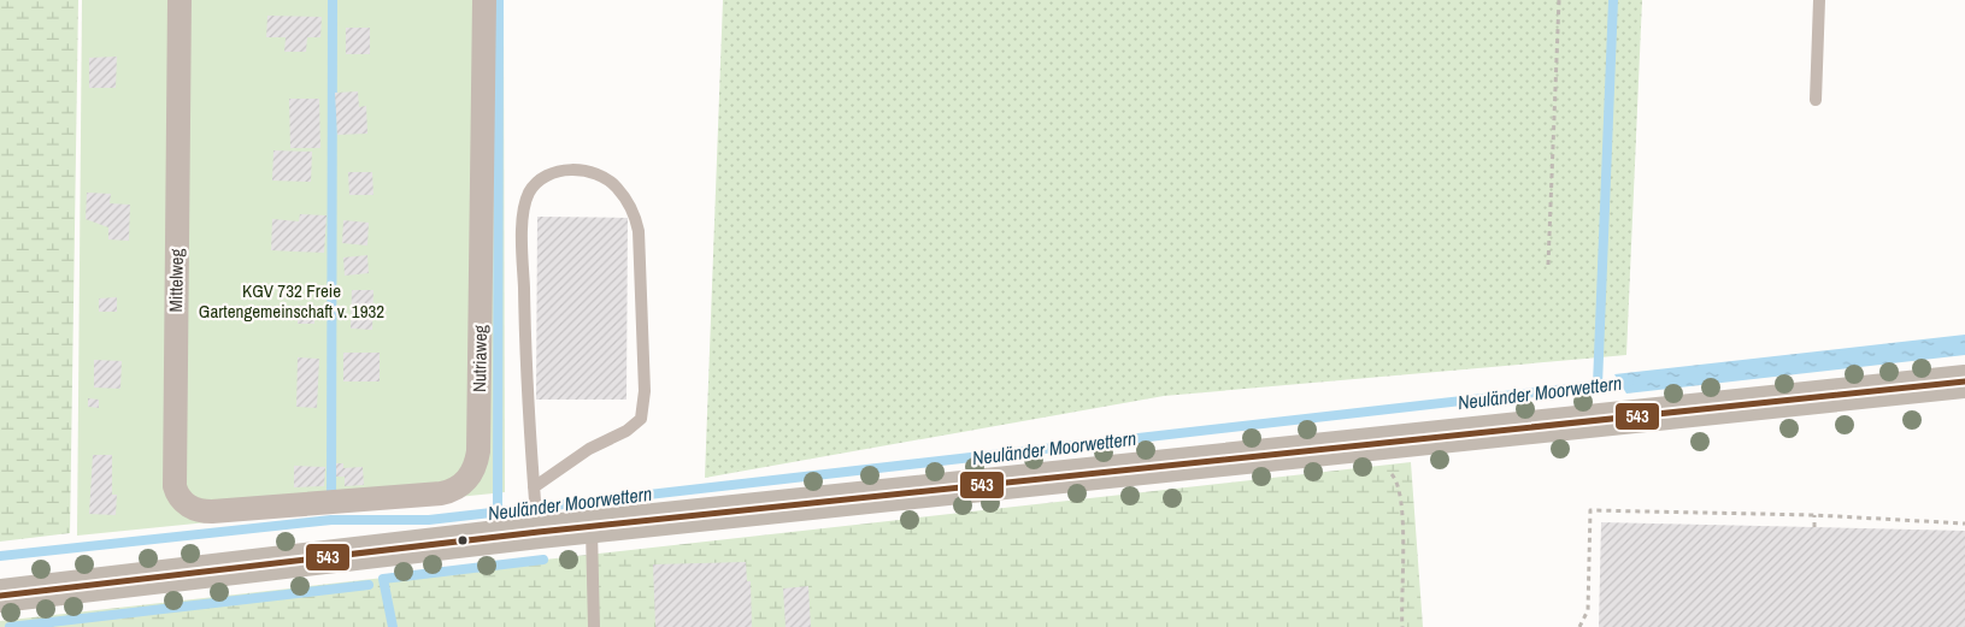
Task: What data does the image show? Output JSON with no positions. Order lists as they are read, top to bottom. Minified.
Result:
{"streets":{"street":["Mittelweg","Nutriaweg"]},"crossings":[["Mittelweg","Nutriaweg"]],"water":["Neuländer Moorwettern"],"parks":["KGV 732 Freie Gartengemeinschaft v. 1932"],"lines":["transit line 543"]}
